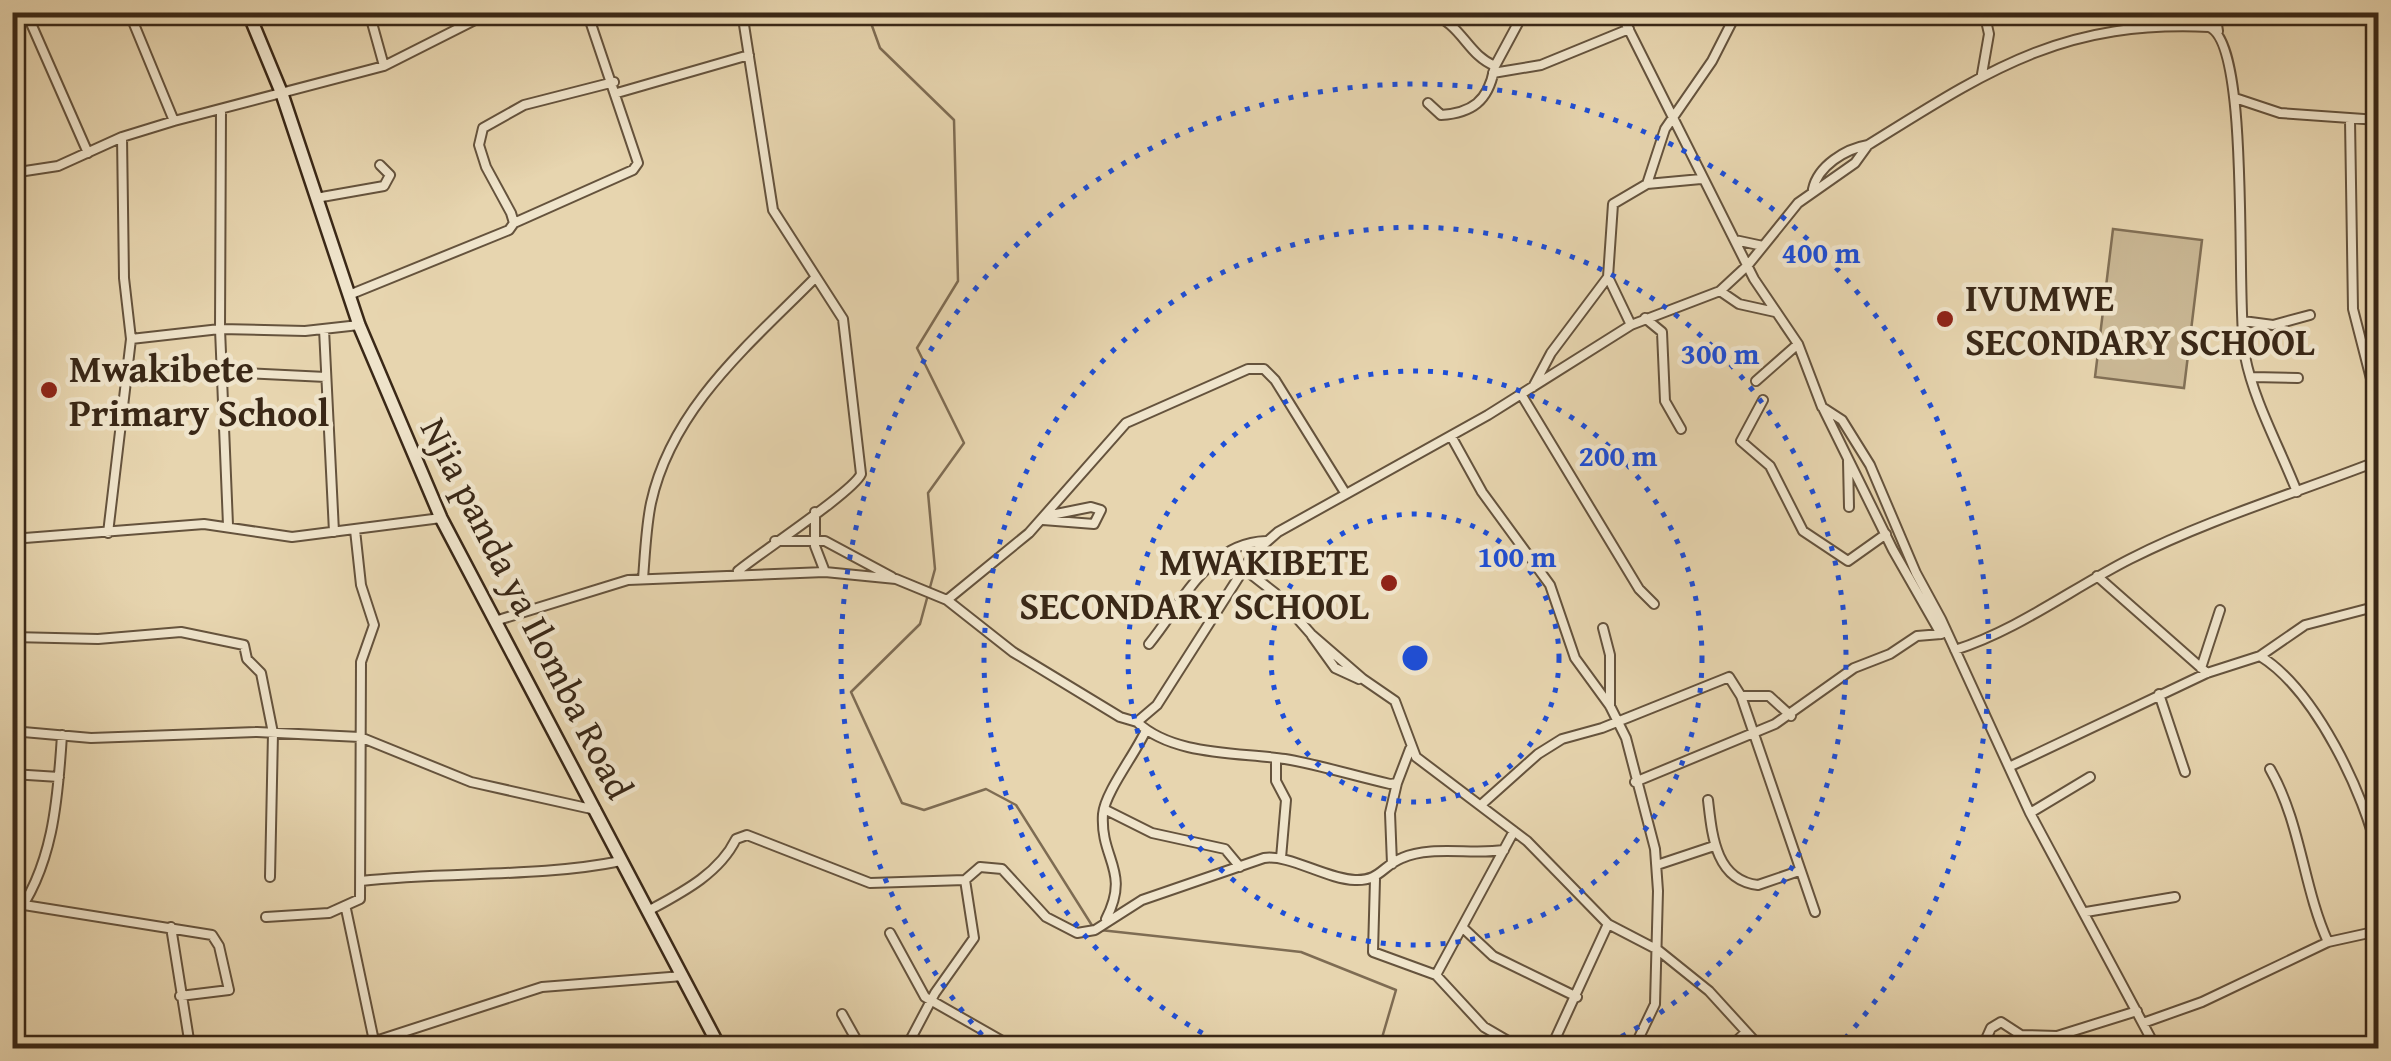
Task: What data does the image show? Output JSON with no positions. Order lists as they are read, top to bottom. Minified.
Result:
{"streets":{"main road":["Njia panda ya Ilomba Road"]},"places":["IVUMWE SECONDARY SCHOOL","Mwakibete Primary School","MWAKIBETE SECONDARY SCHOOL"],"rings":["400 m","300 m","200 m","100 m"]}
